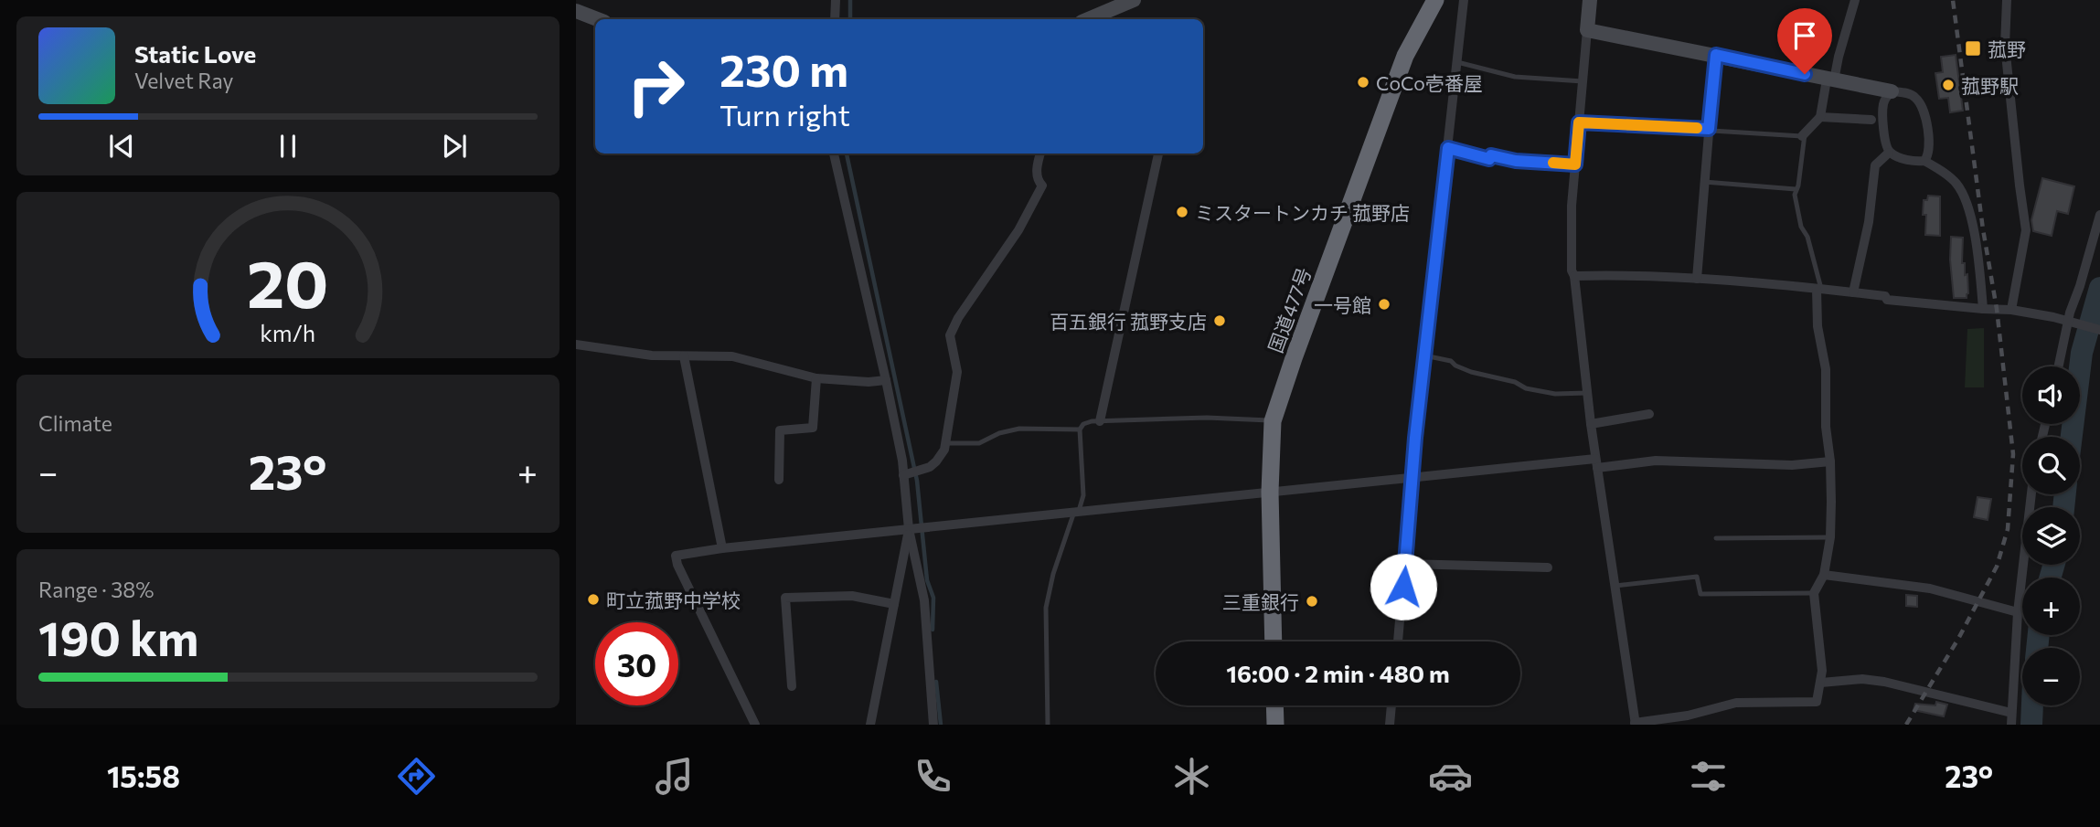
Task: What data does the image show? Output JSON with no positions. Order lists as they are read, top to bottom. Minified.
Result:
{"streets":{"highway":["国道477号"]},"places":{"transit":["菰野"],"other":["CoCo壱番屋","菰野駅","ミスタートンカチ 菰野店","一号館","百五銀行 菰野支店","町立菰野中学校","三重銀行"]},"page":{"turn":["230 m","Turn right"],"song":["Static Love","Velvet Ray"],"map_buttons":["+","−"],"tile":["Climate",["Range · 38%","190 km"]],"heat":["−","23°","+"],"limit":"30","trip":"16:00 · 2 min · 480 m","tabs":["15:58","23°"],"gauge":["20","km/h"]}}
